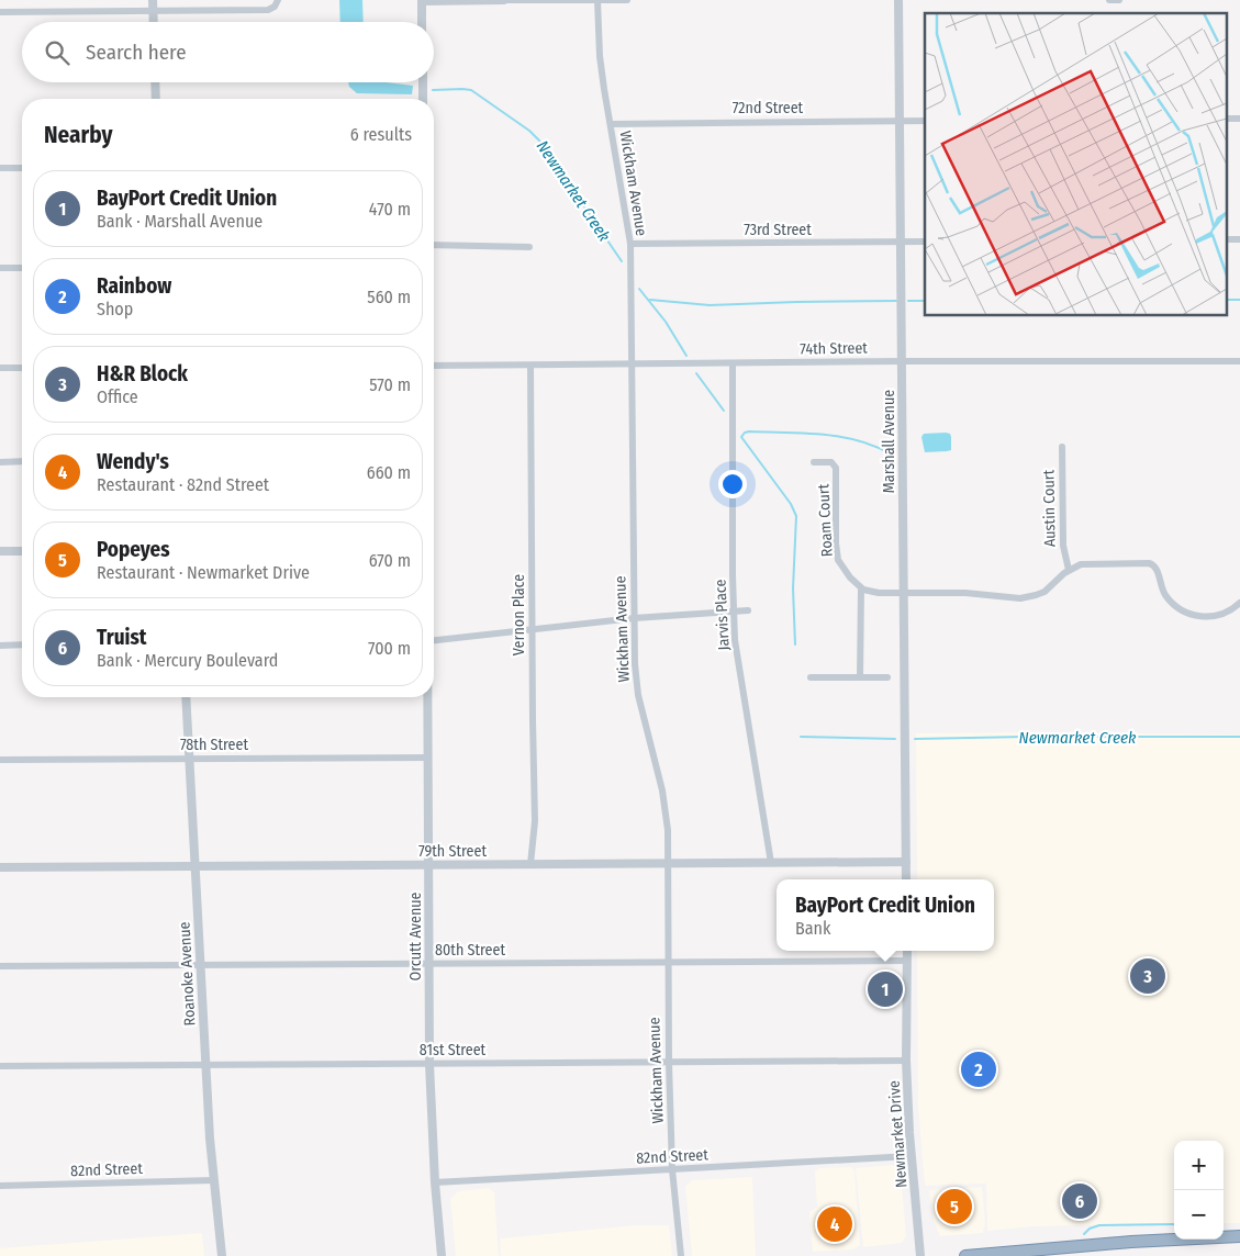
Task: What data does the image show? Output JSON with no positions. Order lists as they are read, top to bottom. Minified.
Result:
{"streets":{"street":["72nd Street","Wickham Avenue","73rd Street","74th Street","Marshall Avenue","Austin Court","Roam Court","Vernon Place","Jarvis Place","78th Street","79th Street","Orcutt Avenue","80th Street","Roanoke Avenue","81st Street","Newmarket Drive","82nd Street"]},"crossings":[["72nd Street","Wickham Avenue"],["72nd Street","Marshall Avenue"],["Wickham Avenue","73rd Street"],["Wickham Avenue","74th Street"],["Wickham Avenue","79th Street"],["Wickham Avenue","80th Street"],["Wickham Avenue","81st Street"],["Wickham Avenue","82nd Street"],["73rd Street","Marshall Avenue"],["74th Street","Marshall Avenue"],["74th Street","Vernon Place"],["74th Street","Jarvis Place"],["Marshall Avenue","79th Street"],["Vernon Place","79th Street"],["Jarvis Place","79th Street"],["78th Street","Orcutt Avenue"],["78th Street","Roanoke Avenue"],["79th Street","Orcutt Avenue"],["79th Street","Roanoke Avenue"],["Orcutt Avenue","80th Street"],["Orcutt Avenue","81st Street"],["Orcutt Avenue","82nd Street"],["80th Street","Roanoke Avenue"],["80th Street","Newmarket Drive"],["Roanoke Avenue","81st Street"],["Roanoke Avenue","82nd Street"],["81st Street","Newmarket Drive"],["Newmarket Drive","82nd Street"]],"water":["Newmarket Creek"],"page":{"search":"Search here","heading":["Nearby","6 results"],"list":[{"mark":"1","name":"BayPort Credit Union","note":"Bank · Marshall Avenue","value":"470 m"},{"mark":"2","name":"Rainbow","note":"Shop","value":"560 m"},{"mark":"3","name":"H&R Block","note":"Office","value":"570 m"},{"mark":"4","name":"Wendy's","note":"Restaurant · 82nd Street","value":"660 m"},{"mark":"5","name":"Popeyes","note":"Restaurant · Newmarket Drive","value":"670 m"},{"mark":"6","name":"Truist","note":"Bank · Mercury Boulevard","value":"700 m"}],"popup":["BayPort Credit Union","Bank"],"pins":["3","1","2","6","5","4"],"map_buttons":["+","−"]}}
